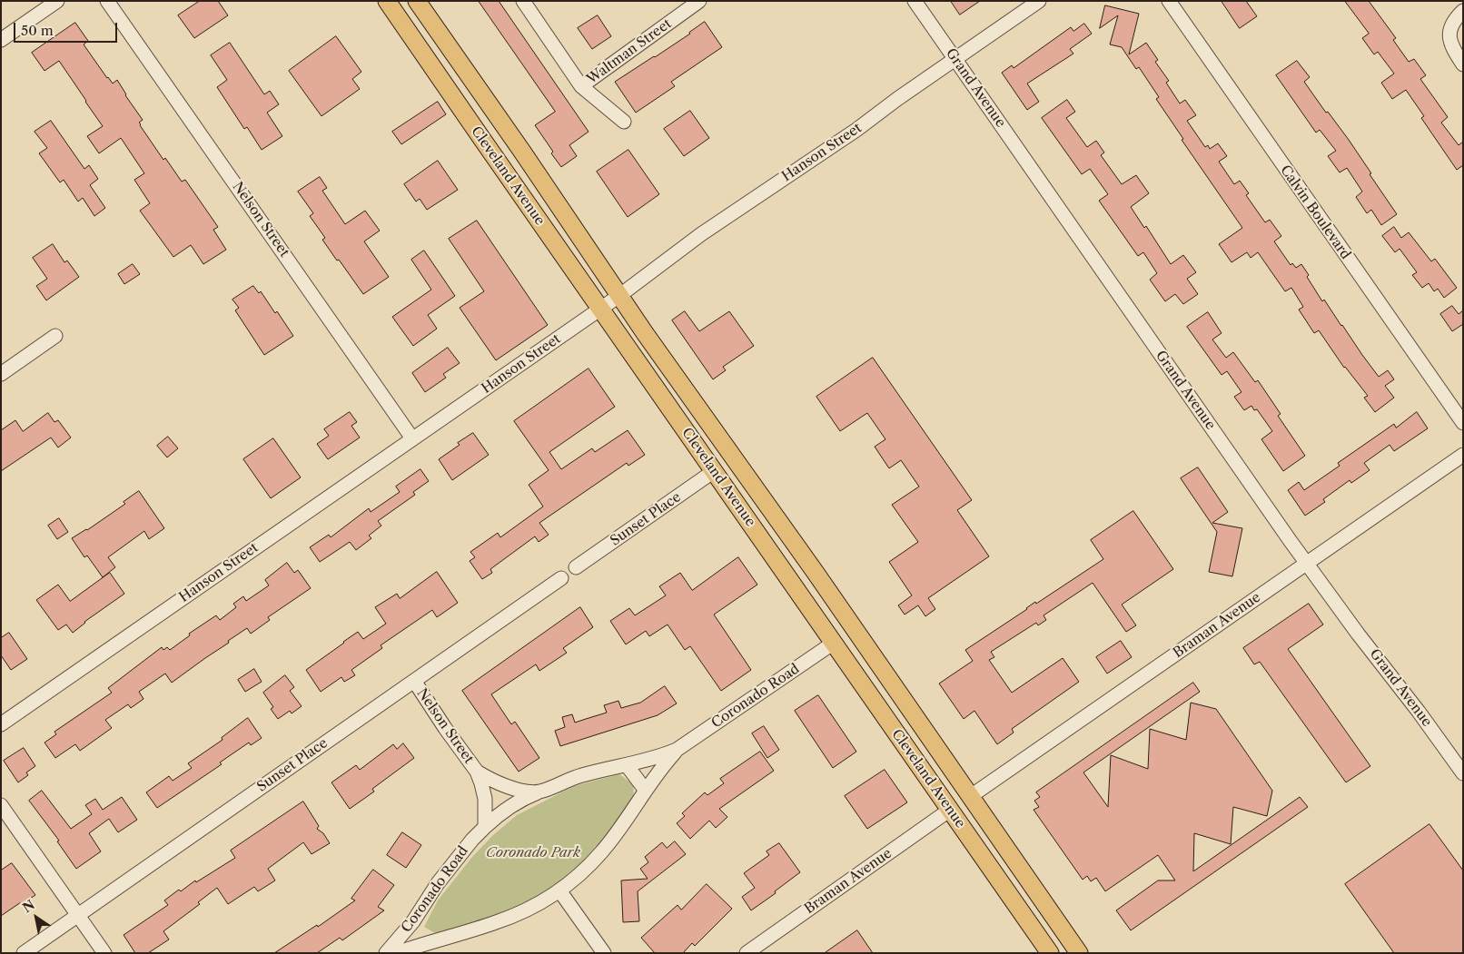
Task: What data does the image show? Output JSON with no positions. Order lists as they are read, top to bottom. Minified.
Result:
{"streets":{"main road":["Cleveland Avenue"],"street":["Waltman Street","Grand Avenue","Hanson Street","Calvin Boulevard","Nelson Street","Sunset Place","Braman Avenue","Coronado Road"]},"crossings":[["Grand Avenue","Hanson Street"],["Grand Avenue","Braman Avenue"],["Hanson Street","Cleveland Avenue"],["Hanson Street","Nelson Street"],["Cleveland Avenue","Sunset Place"],["Cleveland Avenue","Braman Avenue"],["Cleveland Avenue","Coronado Road"],["Nelson Street","Sunset Place"],["Nelson Street","Coronado Road"]],"parks":["Coronado Park"],"scale_bar":"50 m","north":"top left"}
